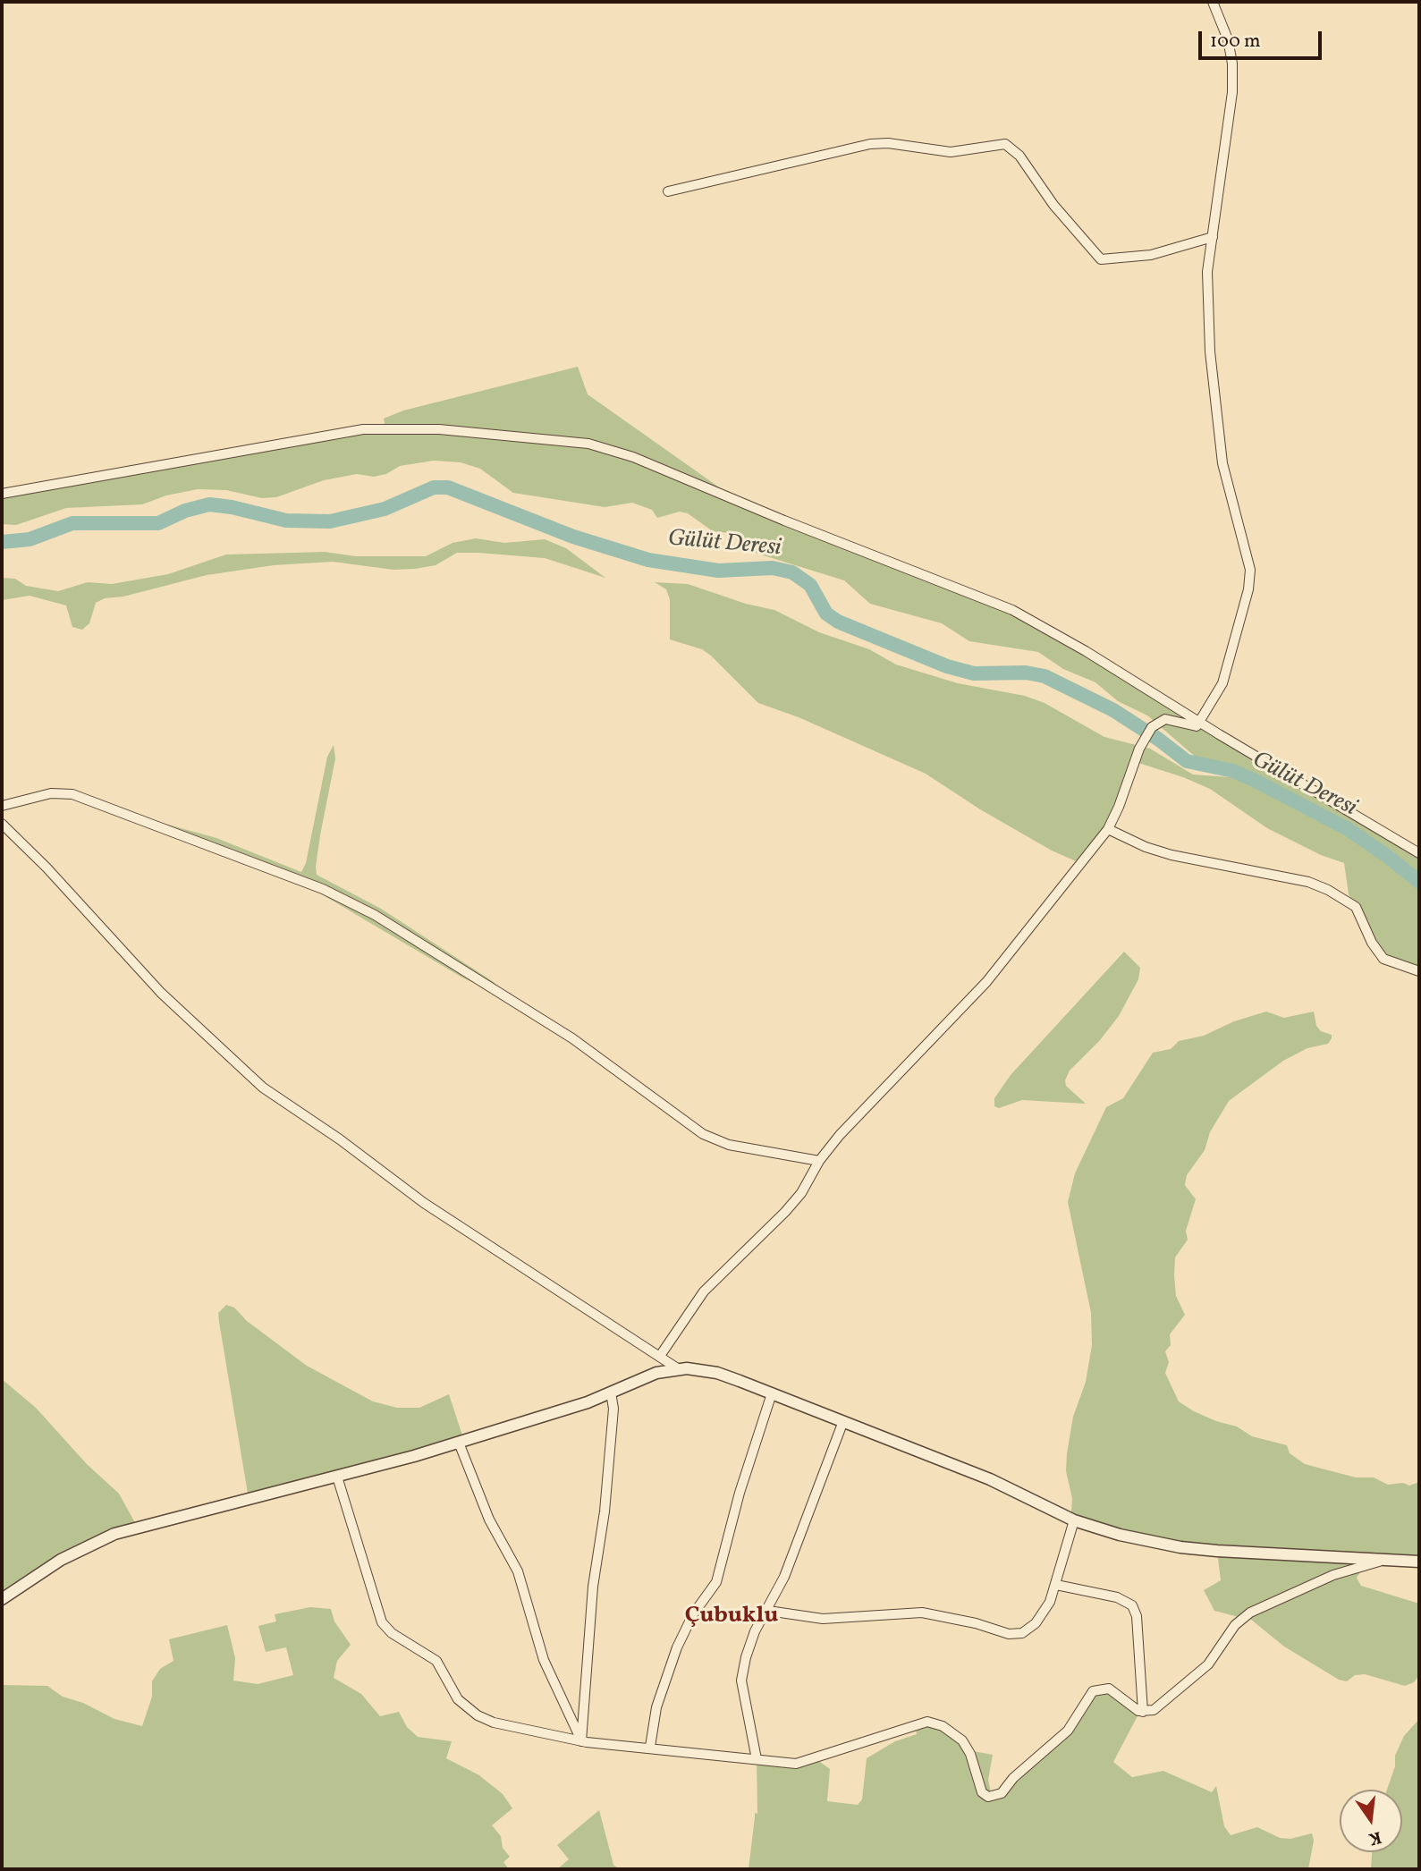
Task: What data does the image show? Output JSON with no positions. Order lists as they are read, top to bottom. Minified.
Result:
{"districts":["Çubuklu"],"water":["Gülüt Deresi"],"scale_bar":"100 m","north":"bottom"}
